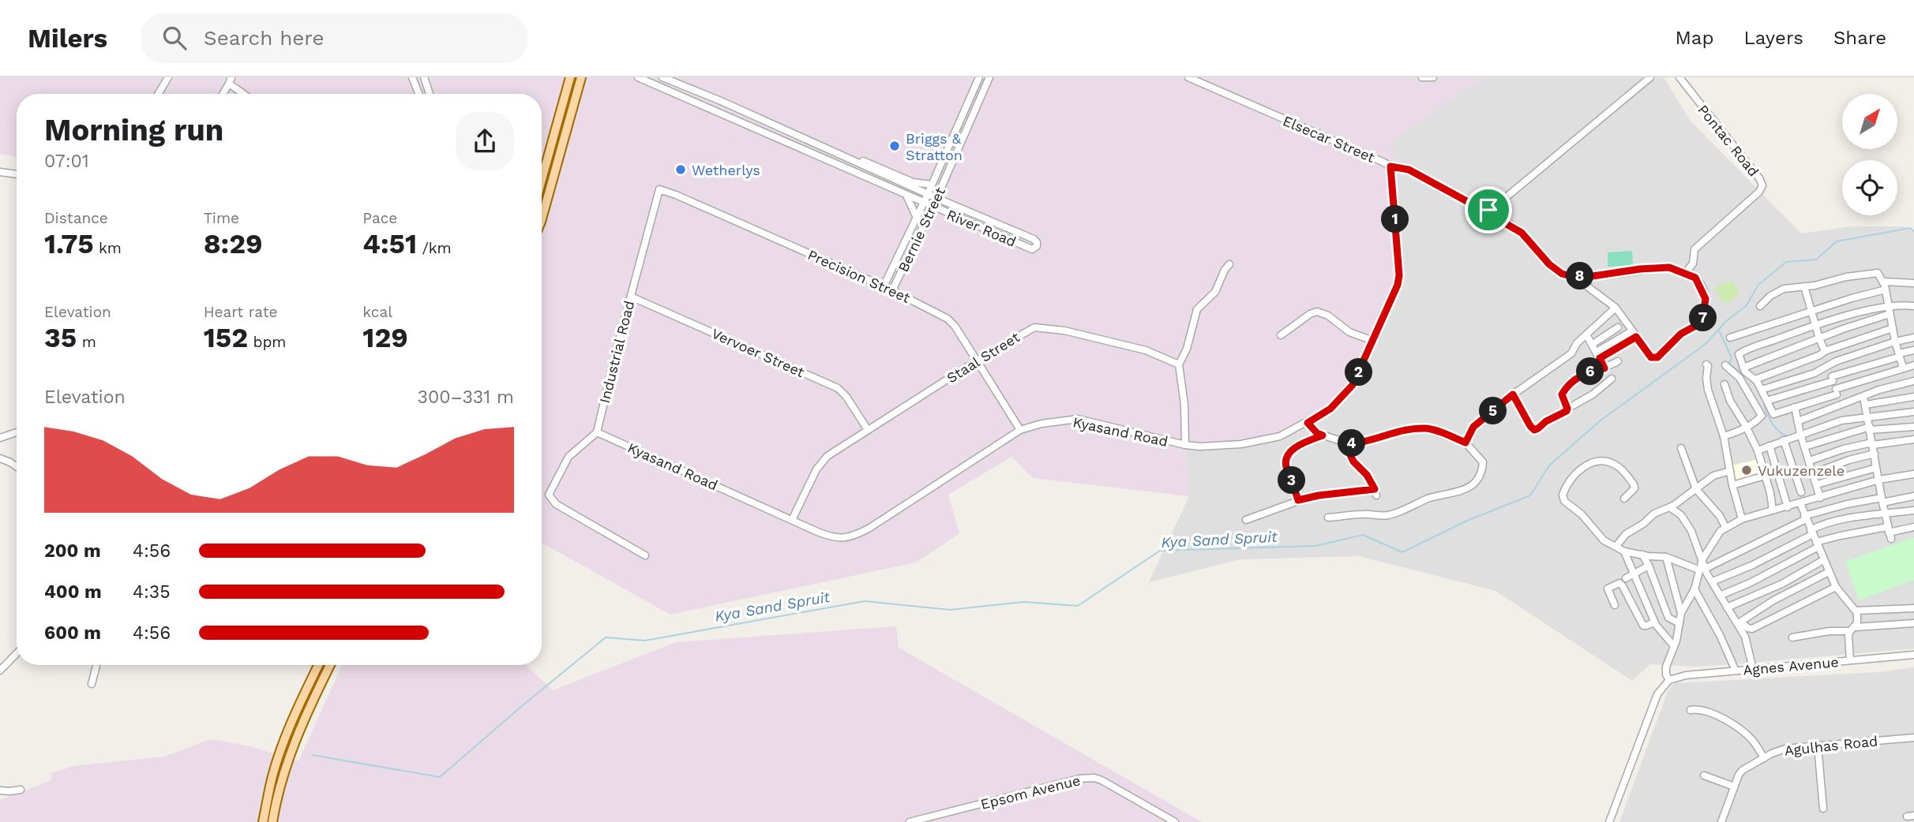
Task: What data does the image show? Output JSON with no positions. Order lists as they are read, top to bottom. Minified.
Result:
{"streets":{"street":["Elsecar Street","Pontac Road","River Road","Bernie Street","Precision Street","Industrial Road","Vervoer Street","Staal Street","Kyasand Road","Agnes Avenue","Agulhas Road","Epsom Avenue"]},"crossings":[["Elsecar Street","Pontac Road"],["Elsecar Street","Kyasand Road"],["River Road","Bernie Street"],["Bernie Street","Precision Street"],["Precision Street","Industrial Road"],["Precision Street","Staal Street"],["Precision Street","Kyasand Road"],["Industrial Road","Vervoer Street"],["Industrial Road","Kyasand Road"],["Vervoer Street","Staal Street"],["Staal Street","Kyasand Road"]],"water":["Kya Sand Spruit"],"places":["Briggs & Stratton","Wetherlys","Vukuzenzele"],"north":"top right","page":{"header":"Milers","search":"Search here","nav":["Map","Layers","Share"],"heading":["Morning run","07:01"],"stats":[["Distance","1.75 km"],["Time","8:29"],["Pace","4:51 /km"],["Elevation","35 m"],["Heart rate","152 bpm"],["kcal","129"]],"pins":["1","8","7","6","2","5","4","3"],"chart":["Elevation","300–331 m"],"list":[{"name":"200 m","note":"4:56"},{"name":"400 m","note":"4:35"},{"name":"600 m","note":"4:56"}]}}
